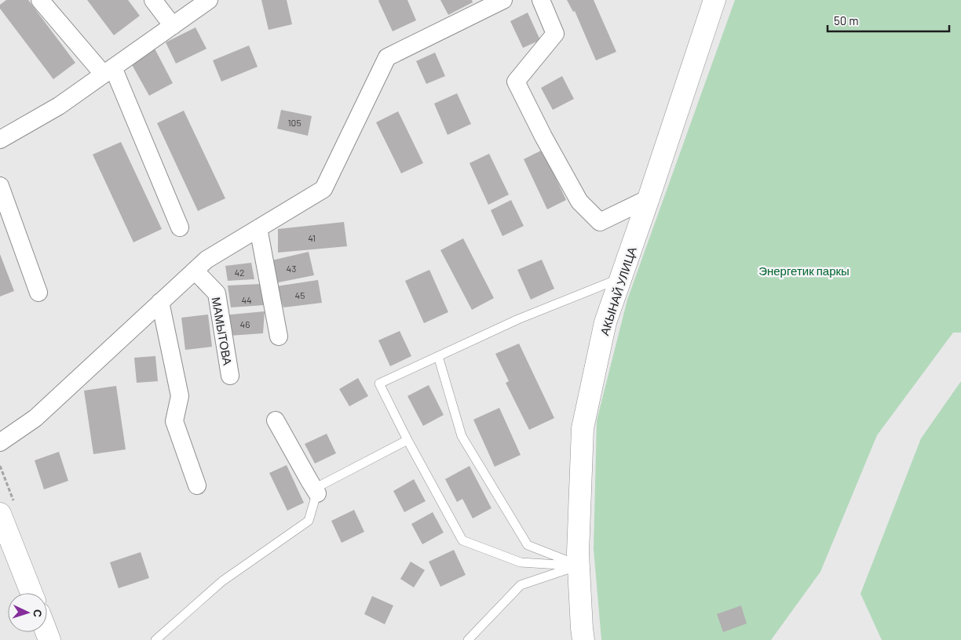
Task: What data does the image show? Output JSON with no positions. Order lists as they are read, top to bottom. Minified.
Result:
{"streets":{"main road":["АКЫНАЙ УЛИЦА"],"street":["МАМЫТОВА"]},"parks":["Энергетик паркы"],"house_numbers":["105","41","43","42","45","44","46"],"scale_bar":"50 m","north":"right"}
